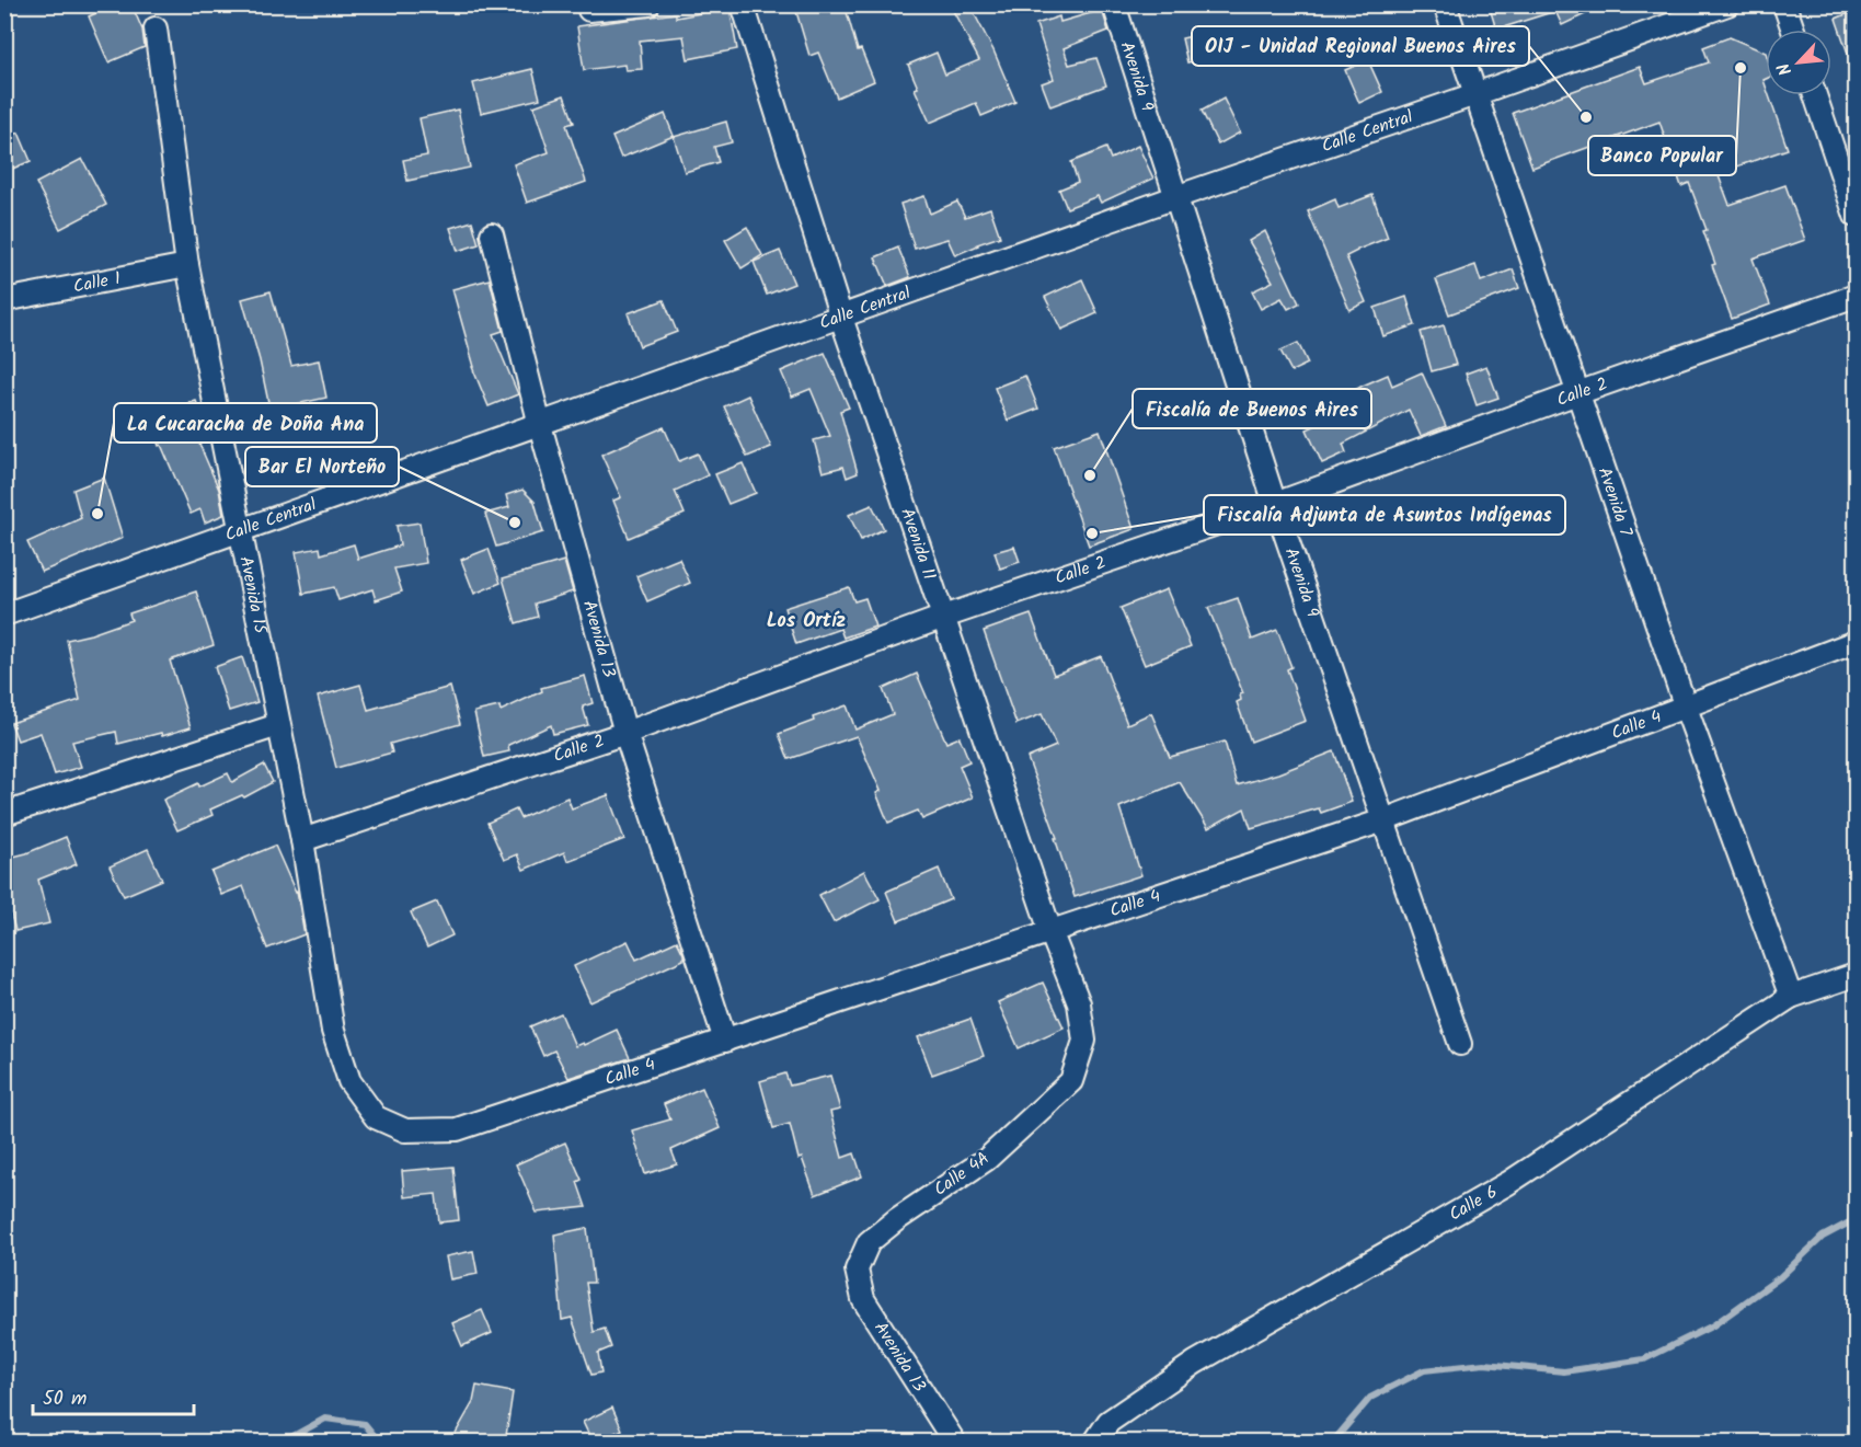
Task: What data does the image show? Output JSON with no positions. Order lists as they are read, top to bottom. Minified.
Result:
{"streets":{"street":["Avenida 9","Calle Central","Calle 1","Calle 2","Avenida 7","Avenida 11","Avenida 15","Avenida 13","Calle 4","Calle 4A","Calle 6"]},"crossings":[["Avenida 9","Calle Central"],["Avenida 9","Calle 2"],["Avenida 9","Calle 4"],["Calle Central","Avenida 7"],["Calle Central","Avenida 11"],["Calle Central","Avenida 15"],["Calle Central","Avenida 13"],["Calle 1","Avenida 15"],["Calle 2","Avenida 7"],["Calle 2","Avenida 11"],["Calle 2","Avenida 15"],["Calle 2","Avenida 13"],["Avenida 7","Calle 4"],["Avenida 7","Calle 6"],["Avenida 11","Calle 4"],["Avenida 11","Calle 4A"],["Avenida 15","Calle 4"],["Avenida 13","Calle 4"],["Avenida 13","Calle 4A"]],"districts":["Los Ortíz"],"places":["Banco Popular","OIJ - Unidad Regional Buenos Aires","Fiscalía de Buenos Aires","La Cucaracha de Doña Ana","Bar El Norteño","Fiscalía Adjunta de Asuntos Indígenas"],"scale_bar":"50 m","north":"bottom left"}
